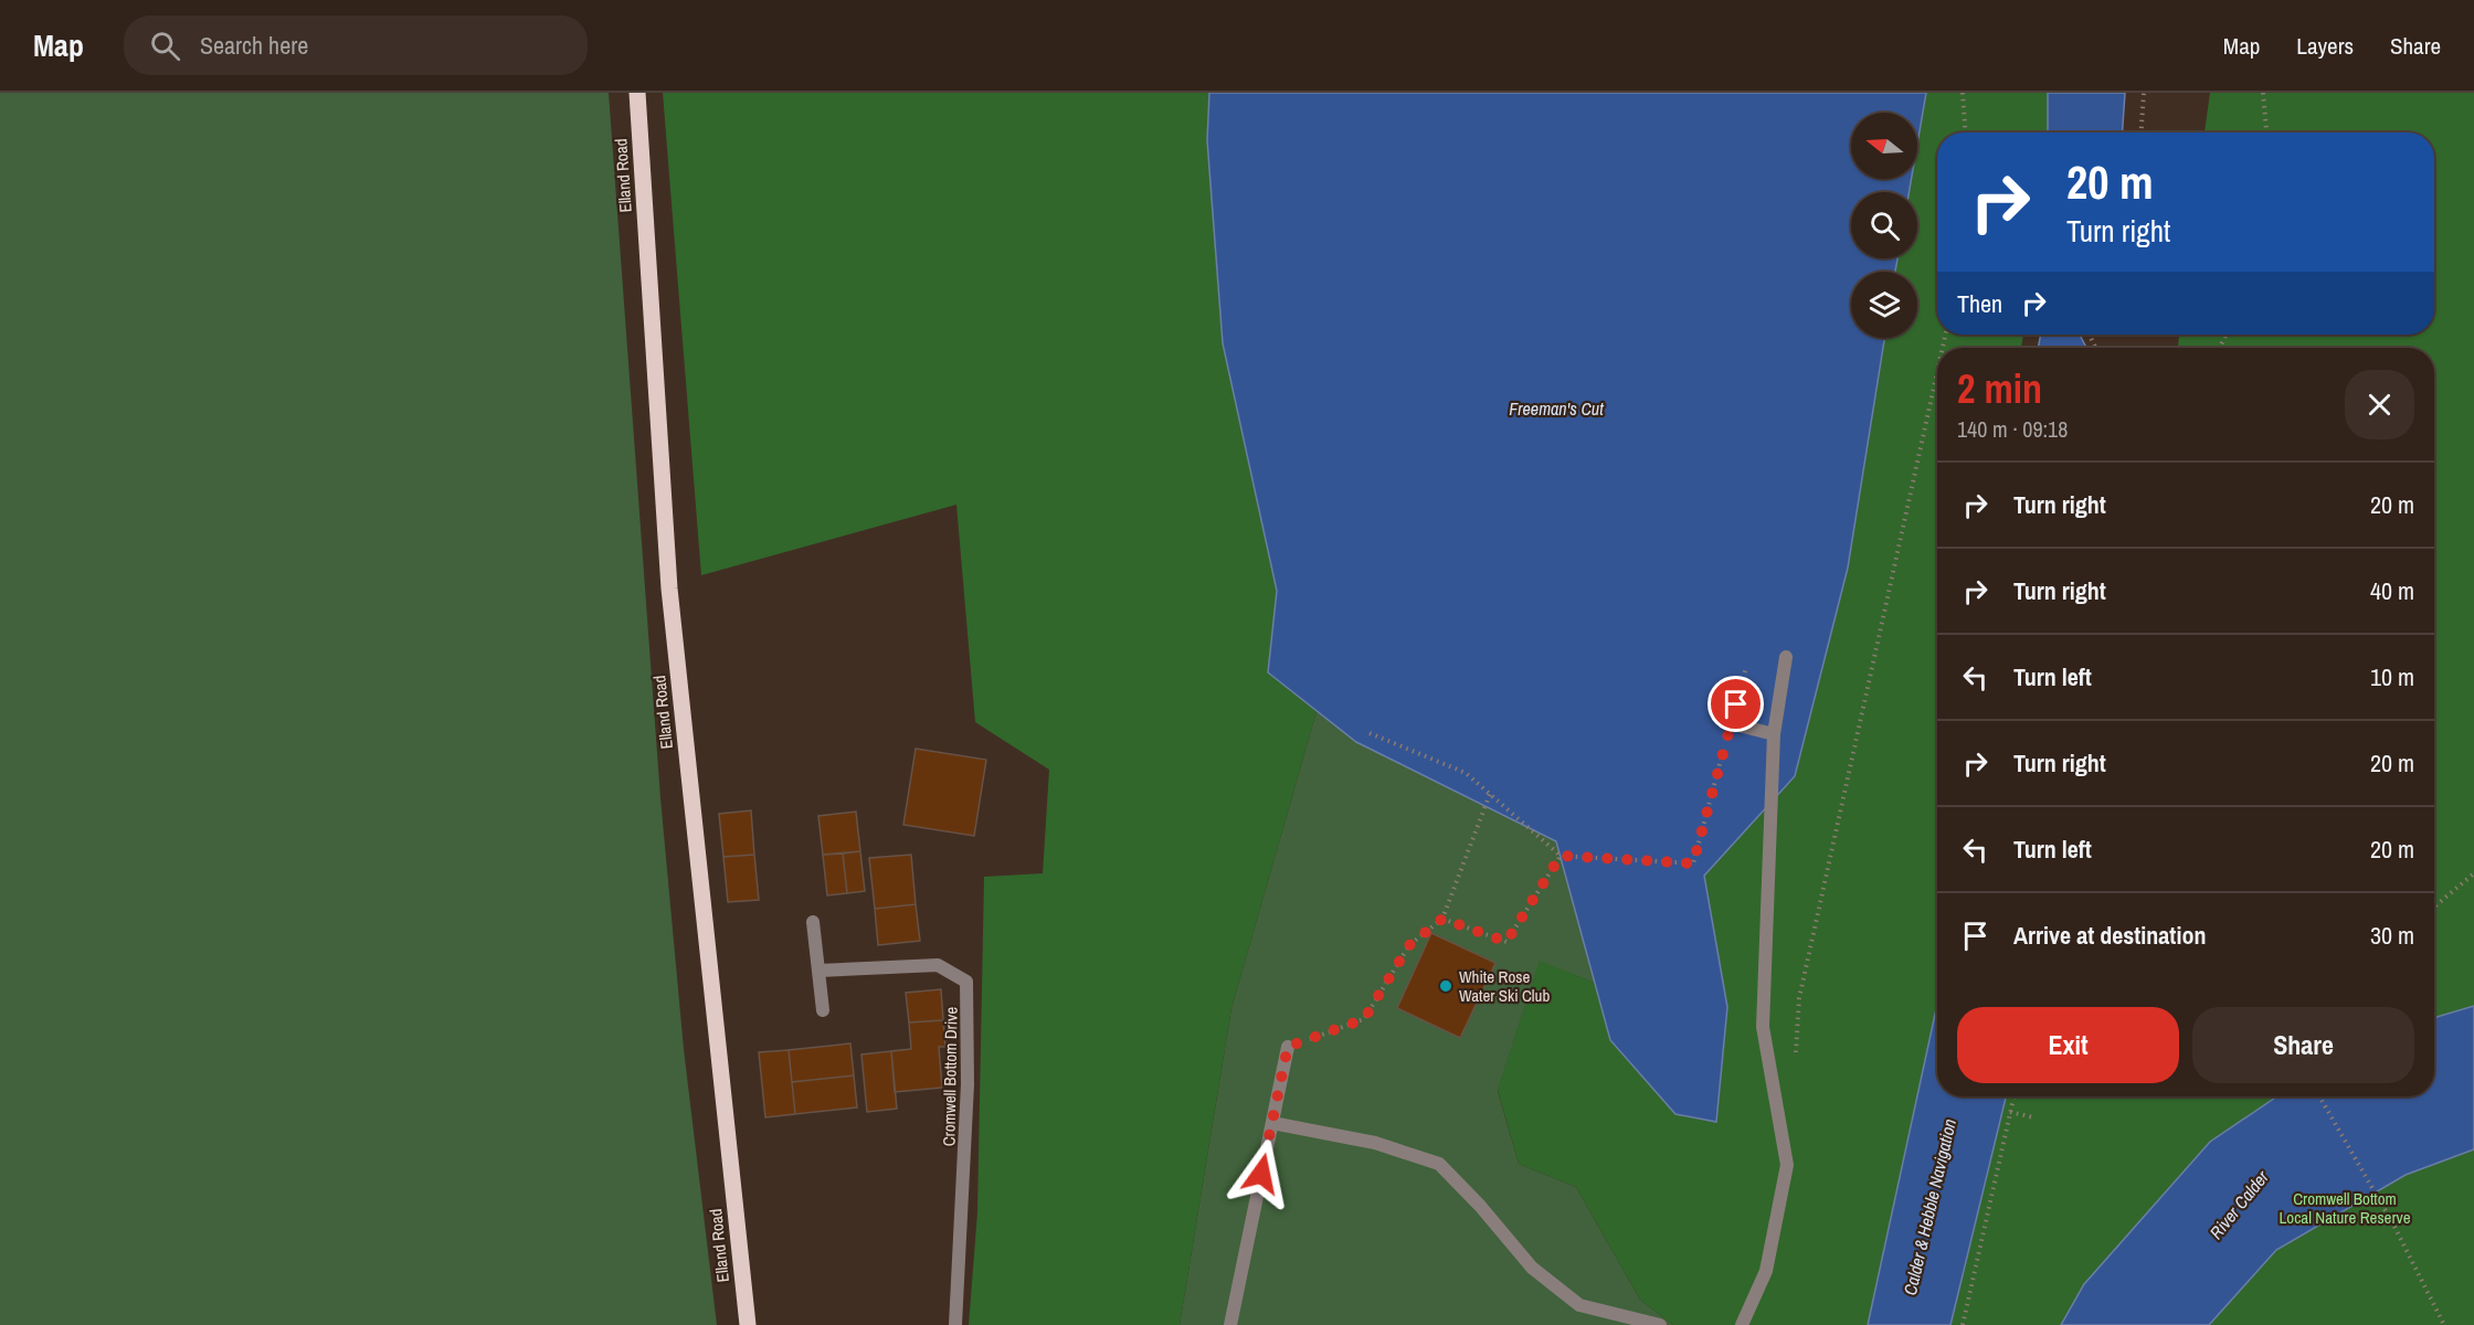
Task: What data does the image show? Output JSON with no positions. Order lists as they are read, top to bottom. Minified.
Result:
{"streets":{"main road":["Elland Road"],"street":["Cromwell Bottom Drive"]},"water":["Freeman's Cut","River Calder","Calder & Hebble Navigation"],"parks":["Cromwell Bottom Local Nature Reserve"],"places":["White Rose Water Ski Club"],"north":"left","page":{"header":"Map","search":"Search here","nav":["Map","Layers","Share"],"turn":["20 m","Turn right"],"then":"Then","heading":["2 min","140 m · 09:18"],"list":[{"name":"Turn right","value":"20 m"},{"name":"Turn right","value":"40 m"},{"name":"Turn left","value":"10 m"},{"name":"Turn right","value":"20 m"},{"name":"Turn left","value":"20 m"},{"name":"Arrive at destination","value":"30 m"}],"buttons":["Exit","Share"]}}
